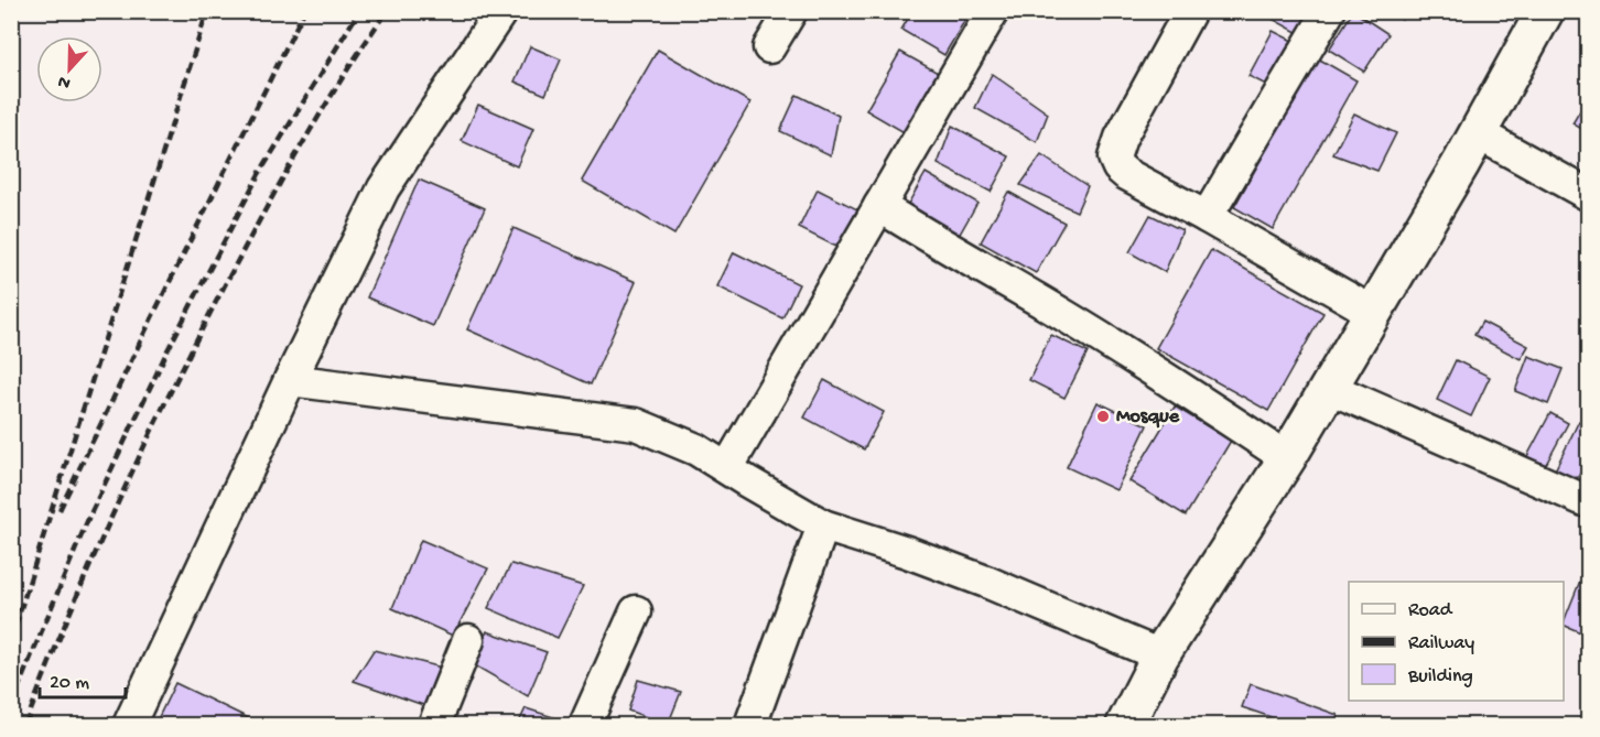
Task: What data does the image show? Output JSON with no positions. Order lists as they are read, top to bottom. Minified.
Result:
{"places":["Mosque"],"legend":["Road","Railway","Building"],"scale_bar":"20 m","north":"bottom"}
